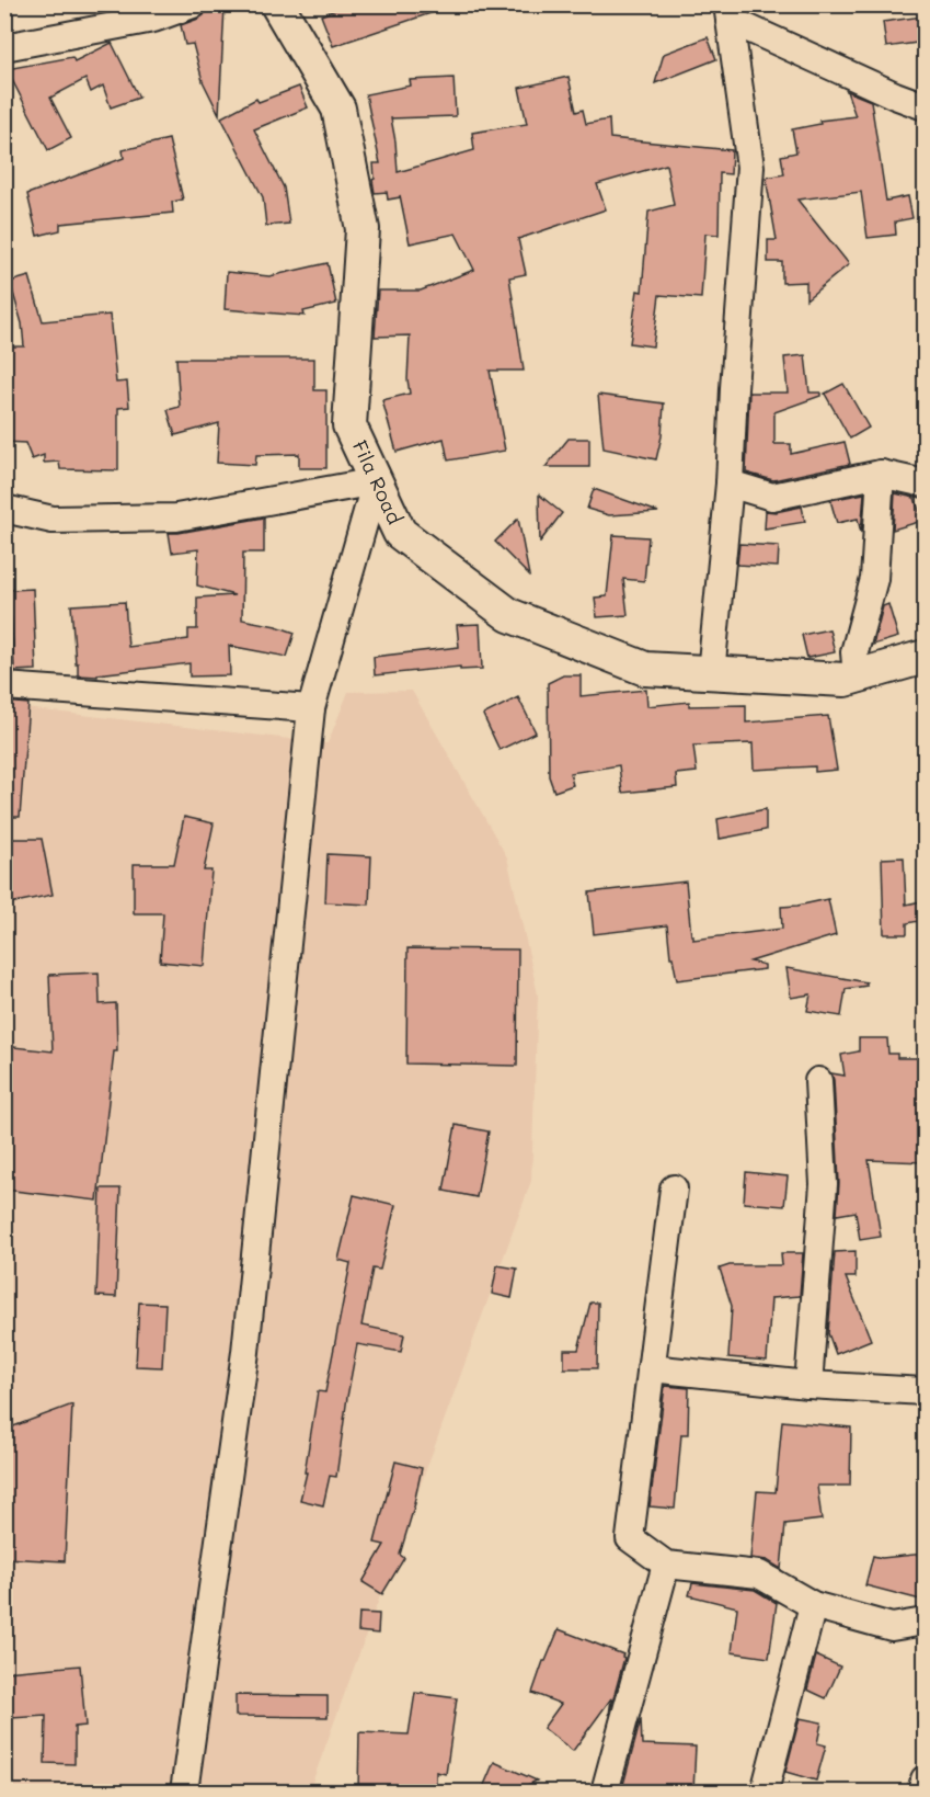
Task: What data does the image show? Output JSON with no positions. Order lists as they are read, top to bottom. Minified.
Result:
{"streets":{"street":["Fila Road"]}}
